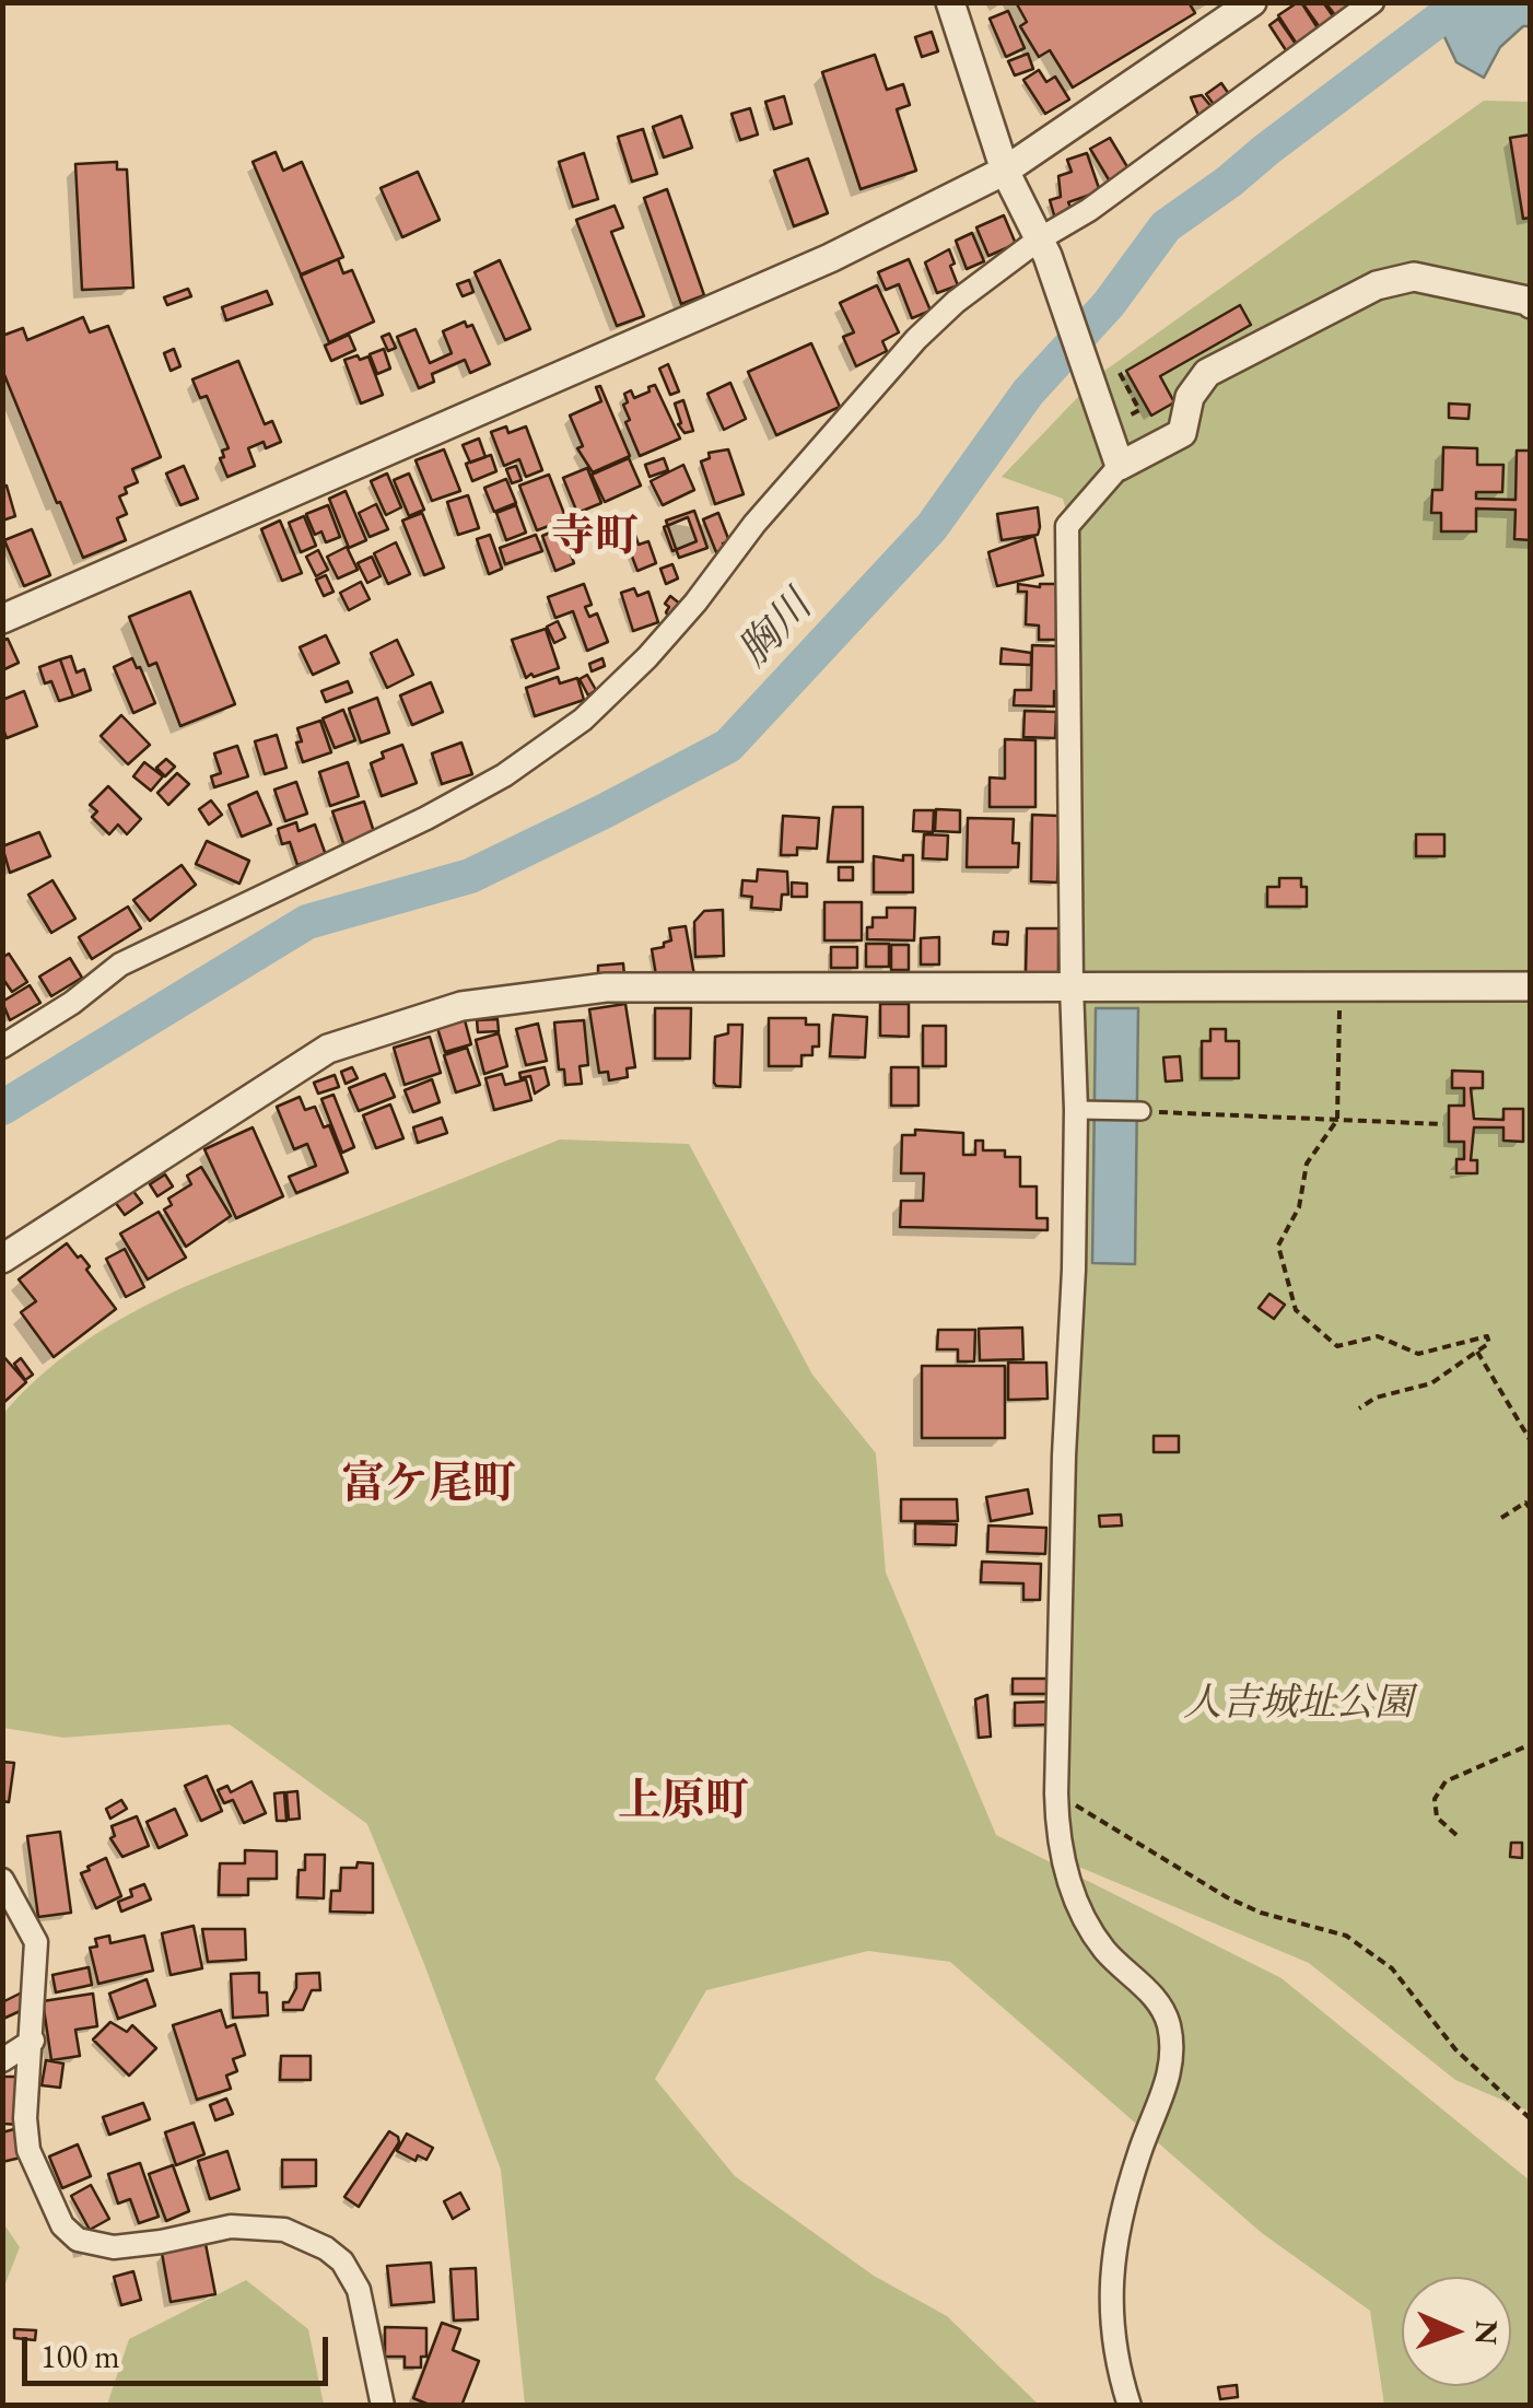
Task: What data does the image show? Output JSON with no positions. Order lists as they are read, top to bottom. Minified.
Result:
{"districts":["寺町","富ケ尾町","上原町"],"water":["胸川"],"parks":["人吉城址公園"],"scale_bar":"100 m","north":"right"}
